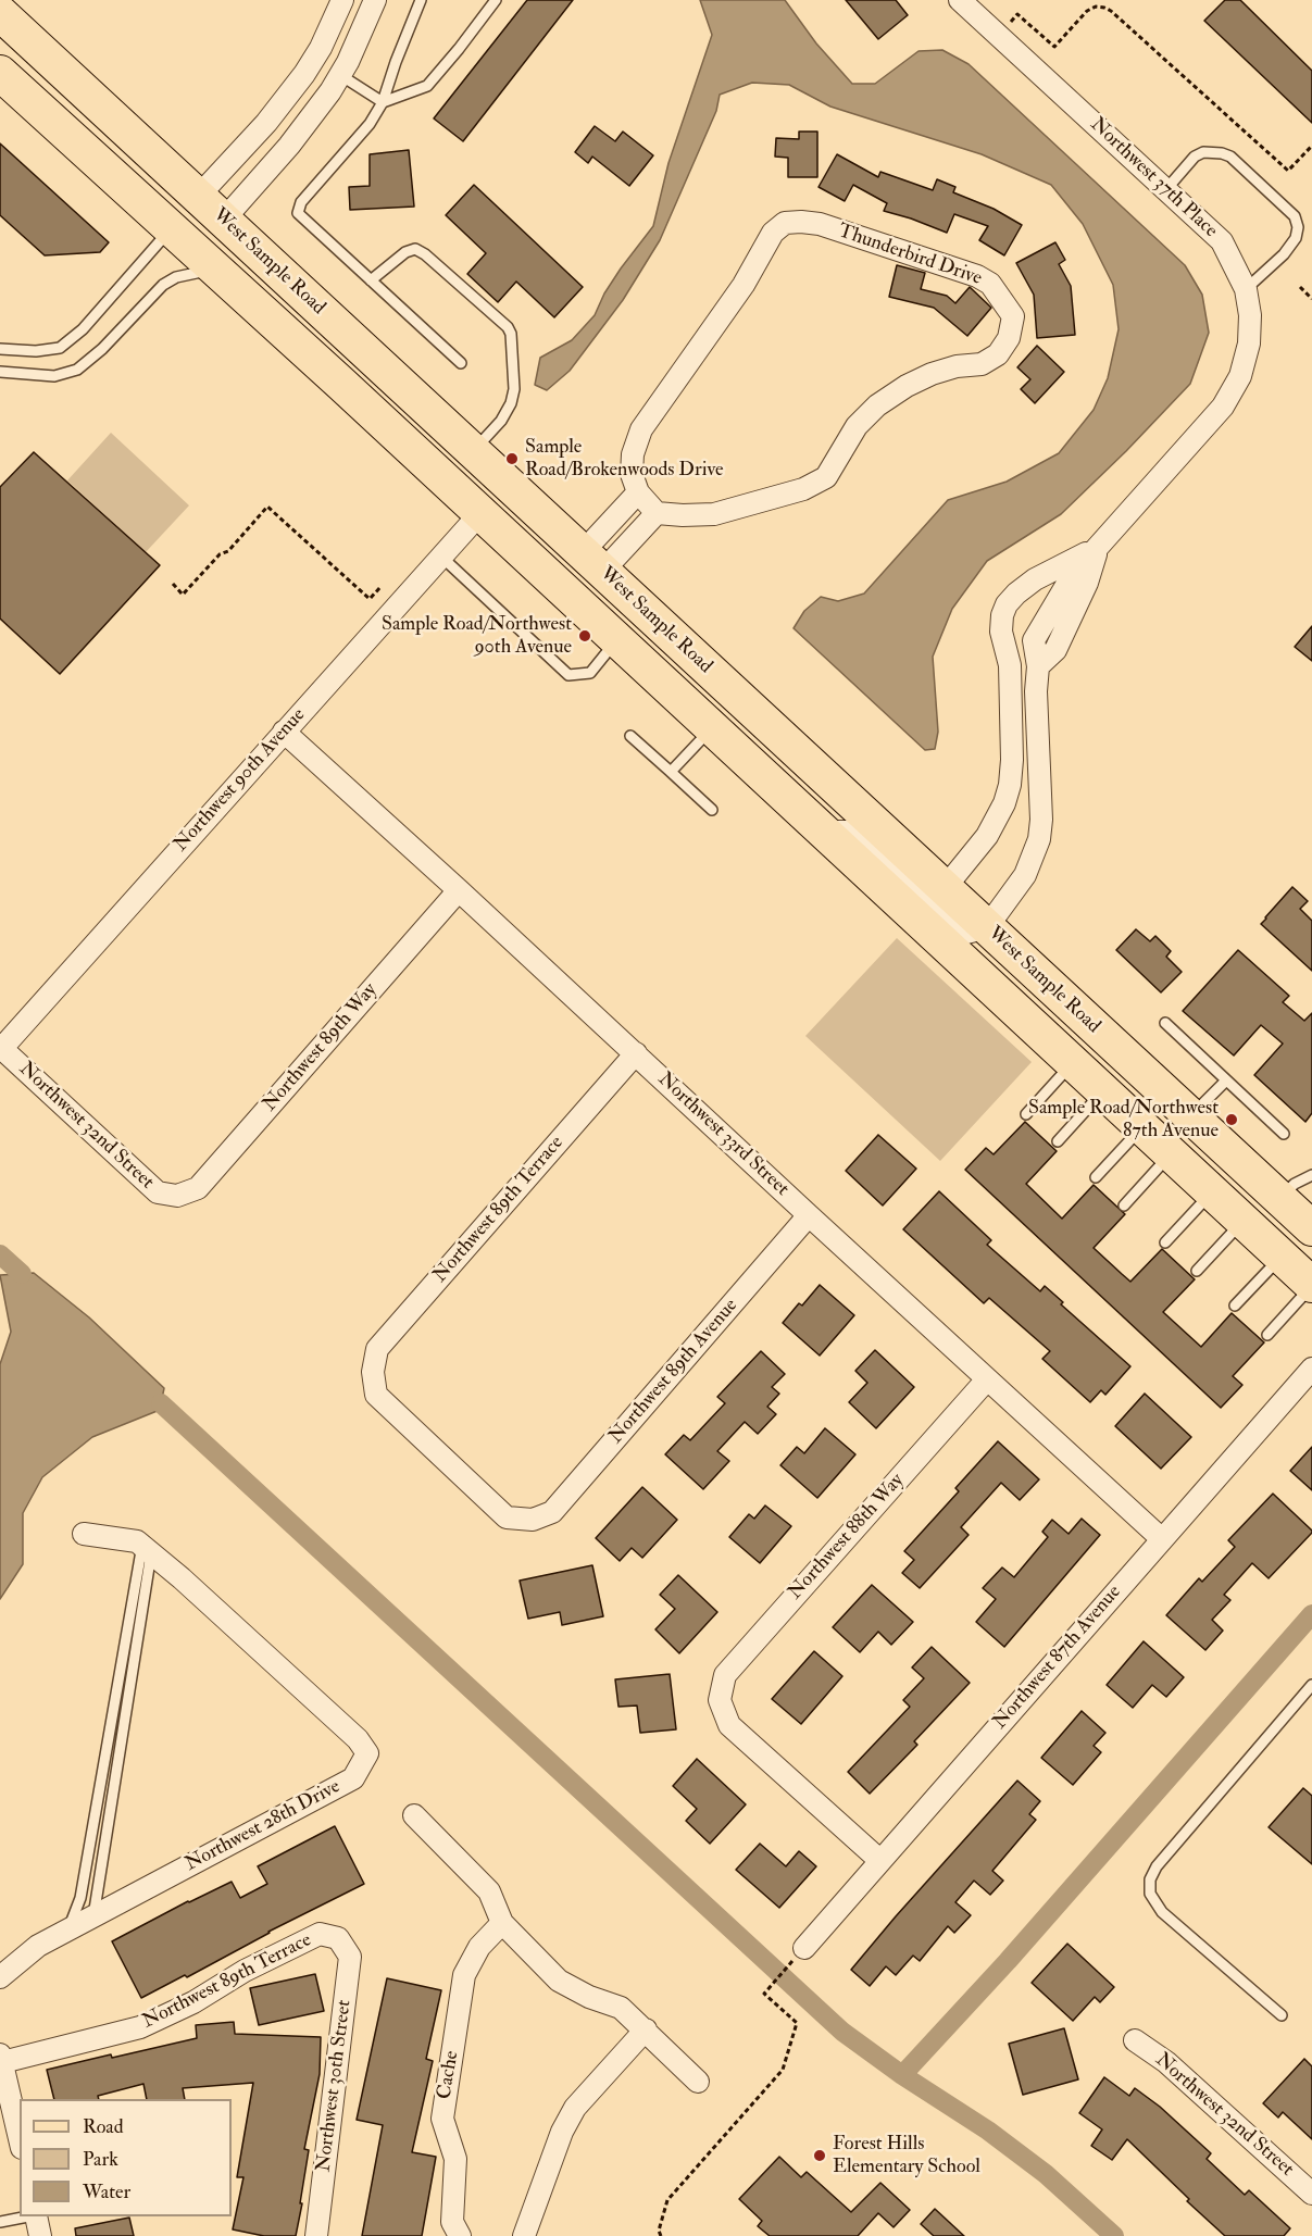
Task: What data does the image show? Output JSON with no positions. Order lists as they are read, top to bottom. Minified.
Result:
{"streets":{"main road":["West Sample Road"],"street":["Northwest 37th Place","Thunderbird Drive","Northwest 90th Avenue","Northwest 89th Way","Northwest 32nd Street","Northwest 33rd Street","Northwest 89th Terrace","Northwest 89th Avenue","Northwest 88th Way","Northwest 87th Avenue","Northwest 28th Drive","Cache","Northwest 30th Street"]},"crossings":[["Northwest 37th Place","West Sample Road"],["West Sample Road","Northwest 90th Avenue"],["Northwest 90th Avenue","Northwest 32nd Street"],["Northwest 90th Avenue","Northwest 33rd Street"],["Northwest 89th Way","Northwest 32nd Street"],["Northwest 89th Way","Northwest 33rd Street"],["Northwest 33rd Street","Northwest 89th Terrace"],["Northwest 33rd Street","Northwest 89th Avenue"],["Northwest 33rd Street","Northwest 88th Way"],["Northwest 33rd Street","Northwest 87th Avenue"],["Northwest 89th Terrace","Northwest 89th Avenue"],["Northwest 89th Terrace","Northwest 30th Street"],["Northwest 88th Way","Northwest 87th Avenue"]],"places":["Sample Road/Brokenwoods Drive","Sample Road/Northwest 90th Avenue","Sample Road/Northwest 87th Avenue","Forest Hills Elementary School"],"legend":["Road","Park","Water"]}
